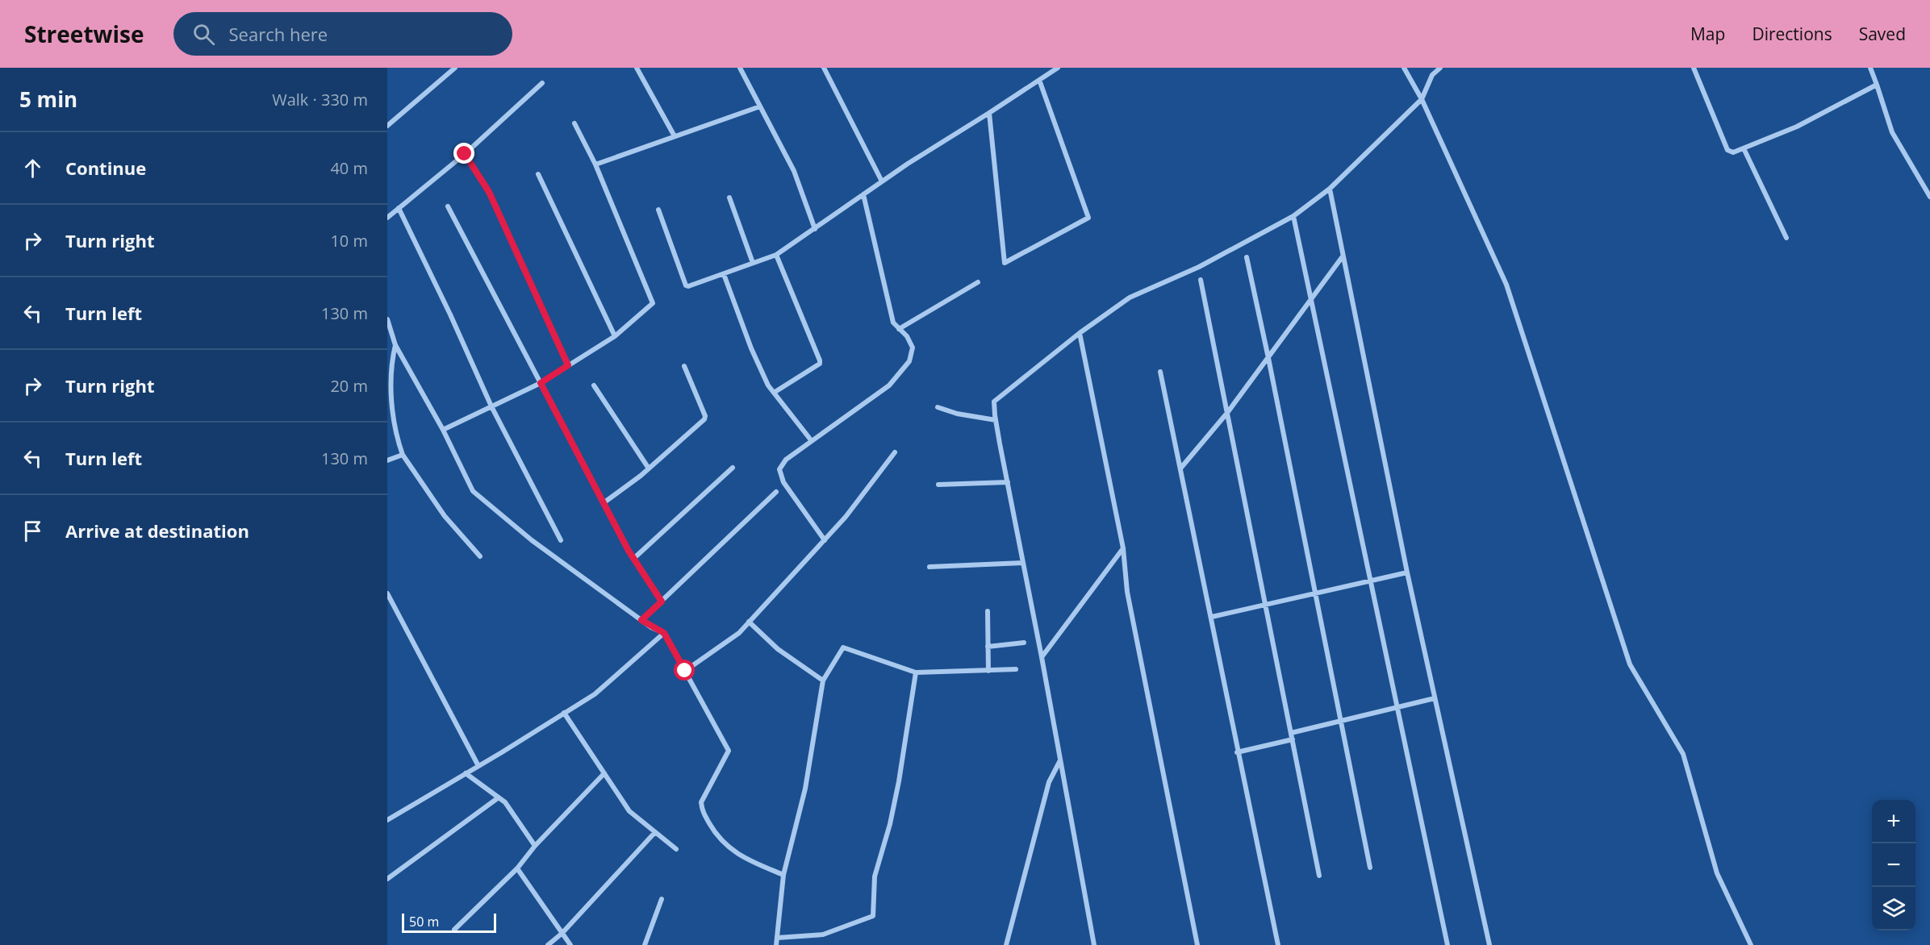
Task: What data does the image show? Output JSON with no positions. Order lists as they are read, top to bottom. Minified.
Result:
{"scale_bar":"50 m","page":{"header":"Streetwise","search":"Search here","nav":["Map","Directions","Saved"],"heading":["5 min","Walk · 330 m"],"list":[["Continue","40 m"],["Turn right","10 m"],["Turn left","130 m"],["Turn right","20 m"],["Turn left","130 m"],"Arrive at destination"],"map_buttons":["+","−"],"scale":"50 m"}}
